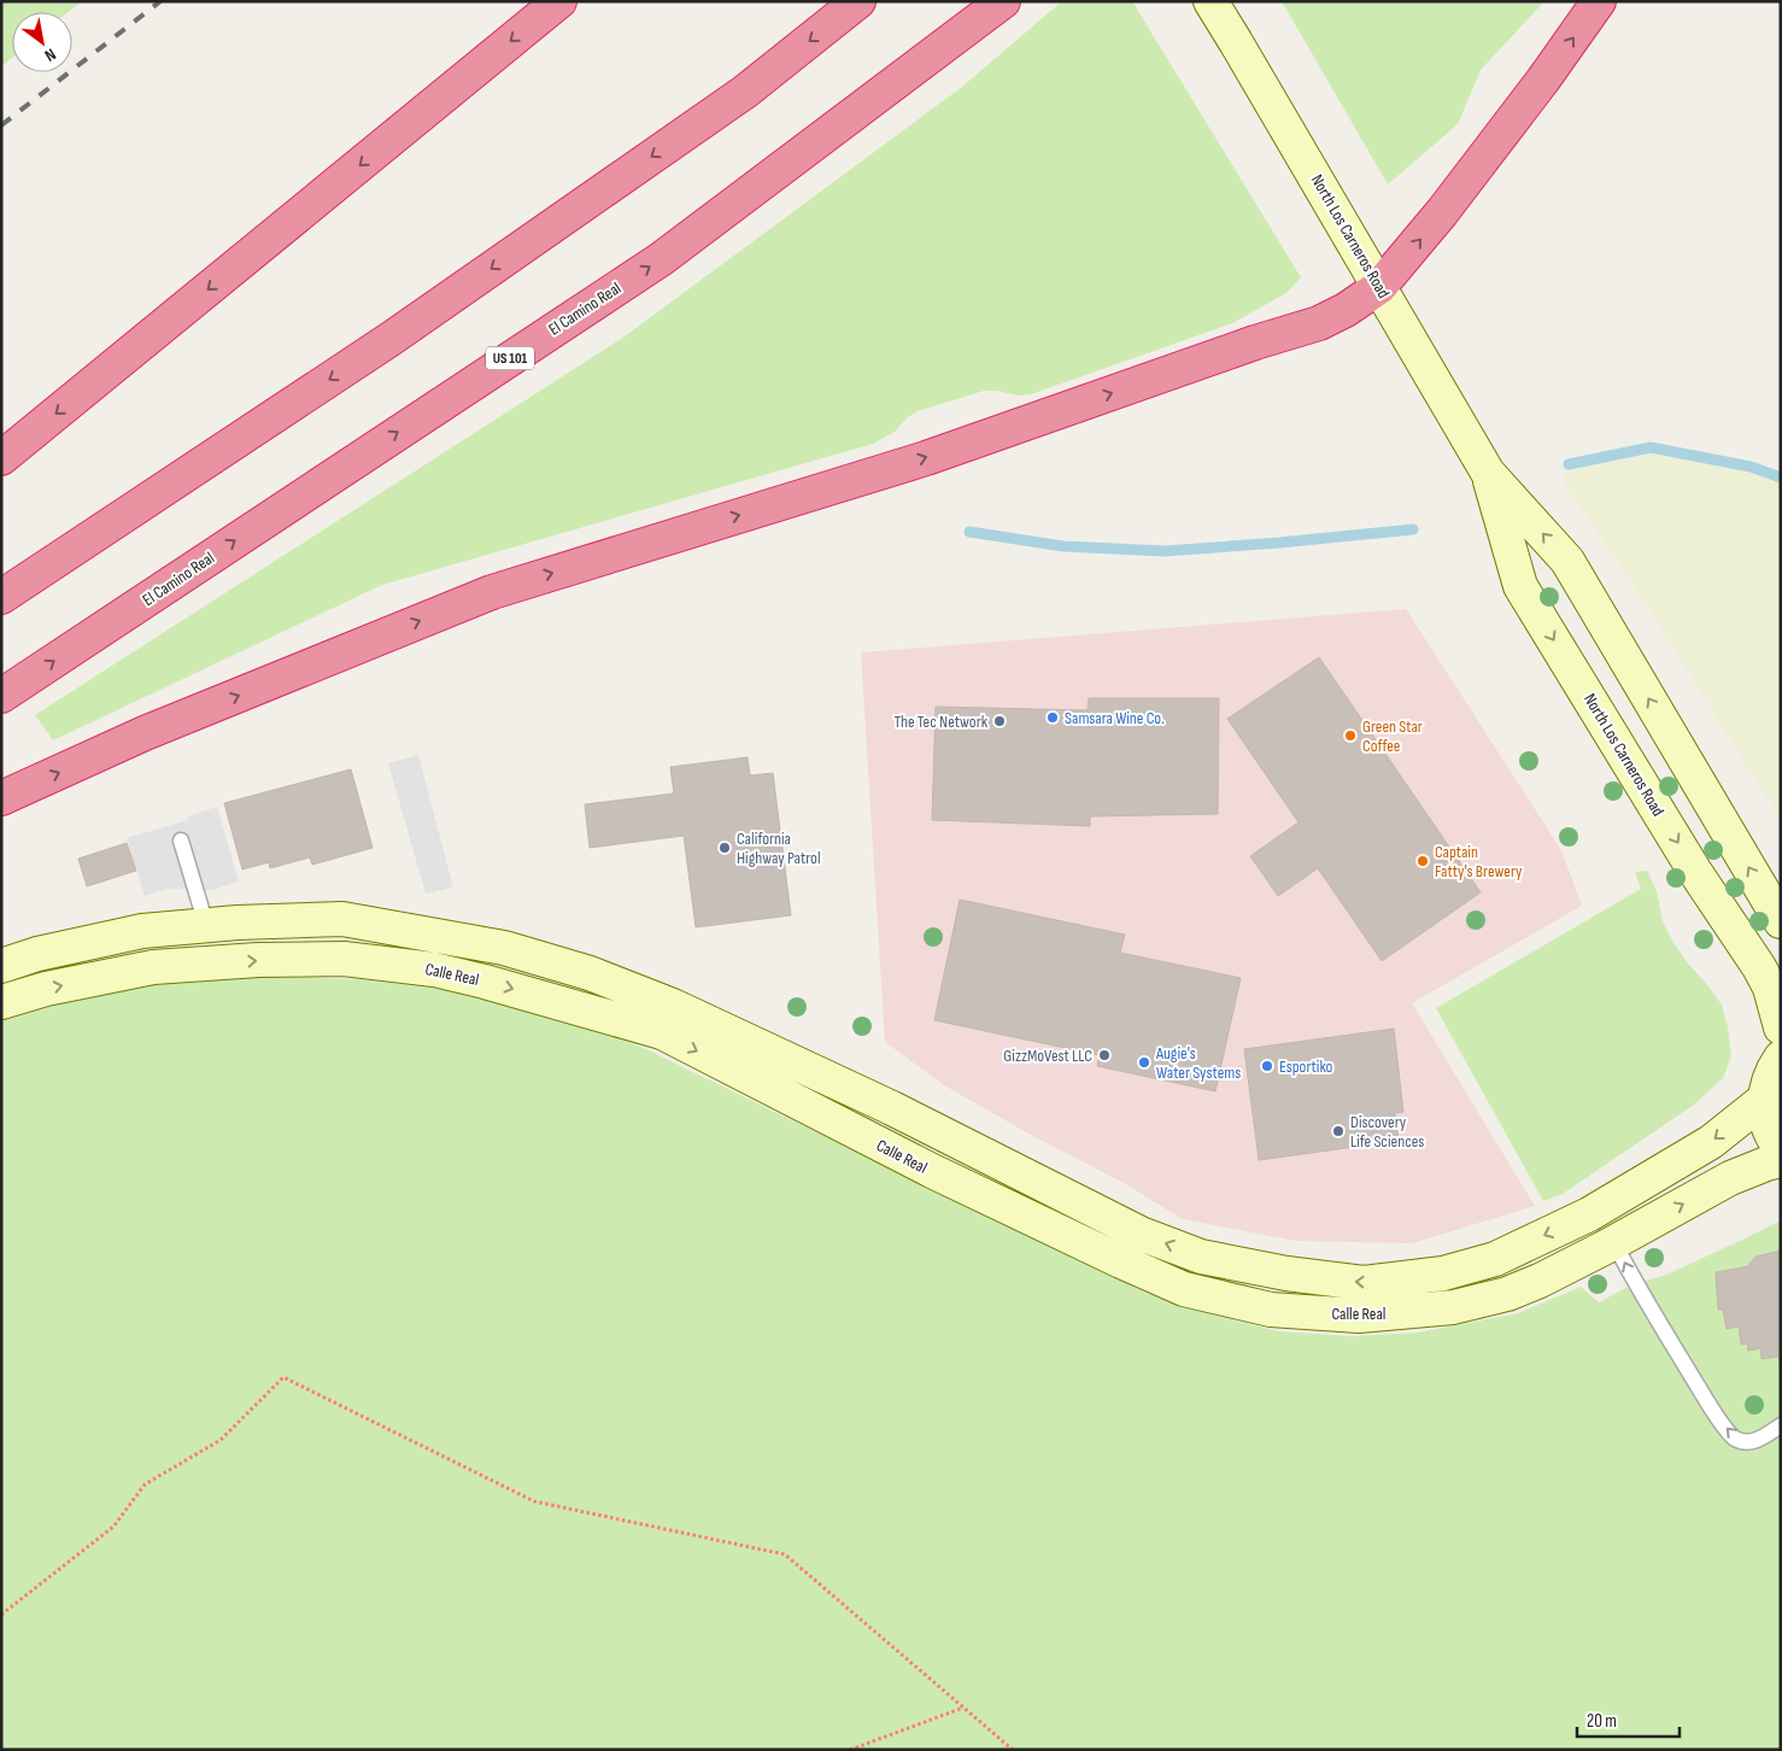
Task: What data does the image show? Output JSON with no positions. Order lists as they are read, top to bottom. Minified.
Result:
{"streets":{"highway":["El Camino Real","US 101"],"main road":["North Los Carneros Road","Calle Real"]},"places":["Samsara Wine Co.","The Tec Network","Green Star Coffee","California Highway Patrol","Captain Fatty's Brewery","GizzMoVest LLC","Augie's Water Systems","Esportiko","Discovery Life Sciences"],"scale_bar":"20 m","north":"bottom right"}
